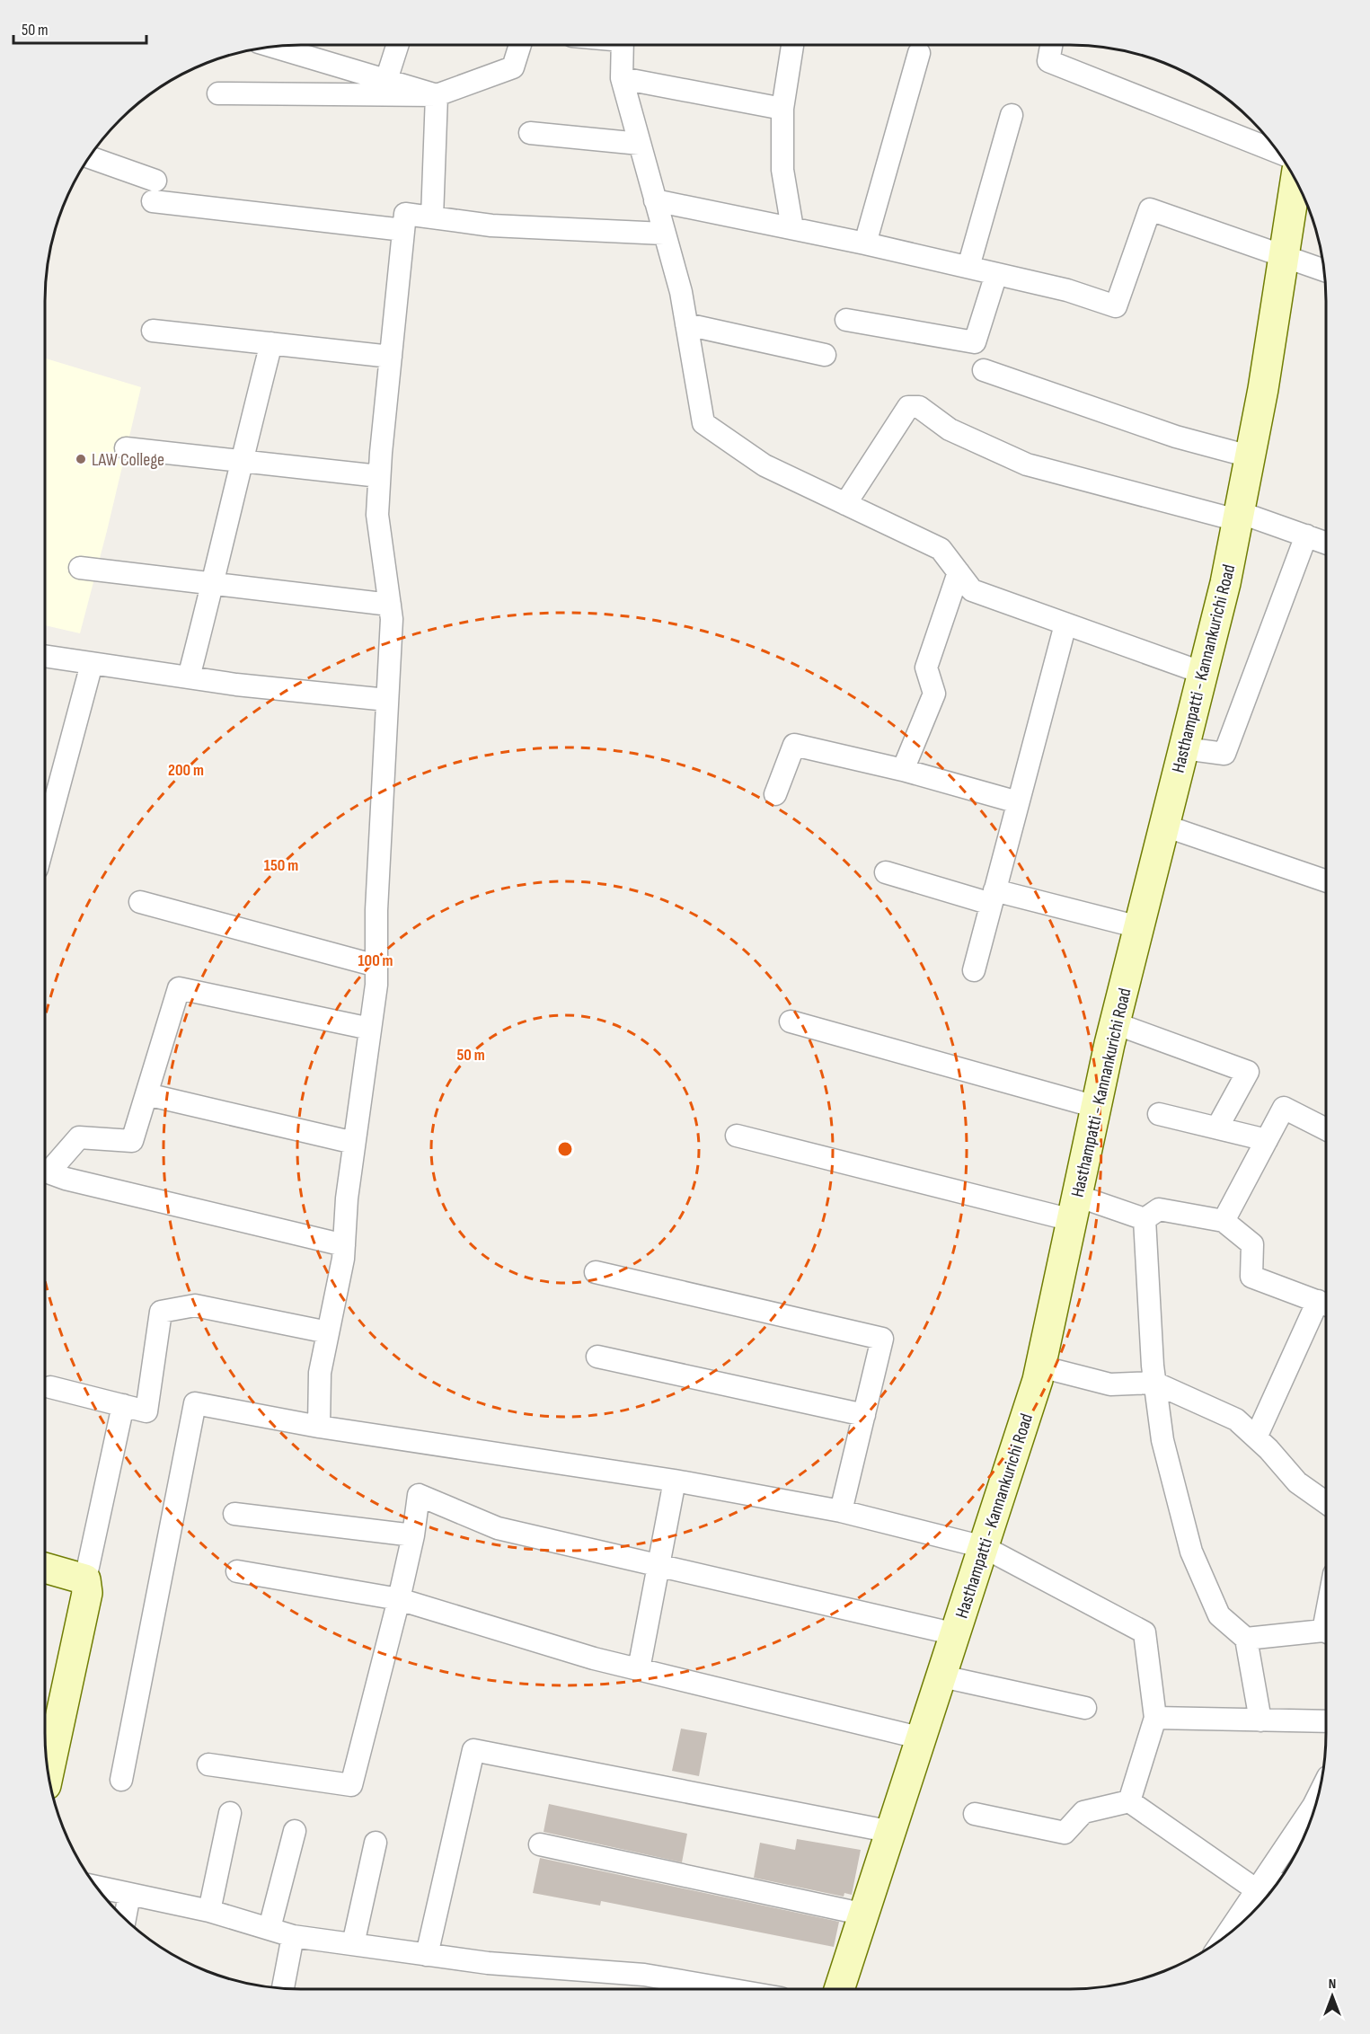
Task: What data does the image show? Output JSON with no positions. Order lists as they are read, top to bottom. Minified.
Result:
{"streets":{"main road":["Hasthampatti - Kannankurichi Road"]},"places":["LAW College"],"scale_bar":"50 m","north":"top","rings":["200 m","150 m","100 m","50 m"]}
